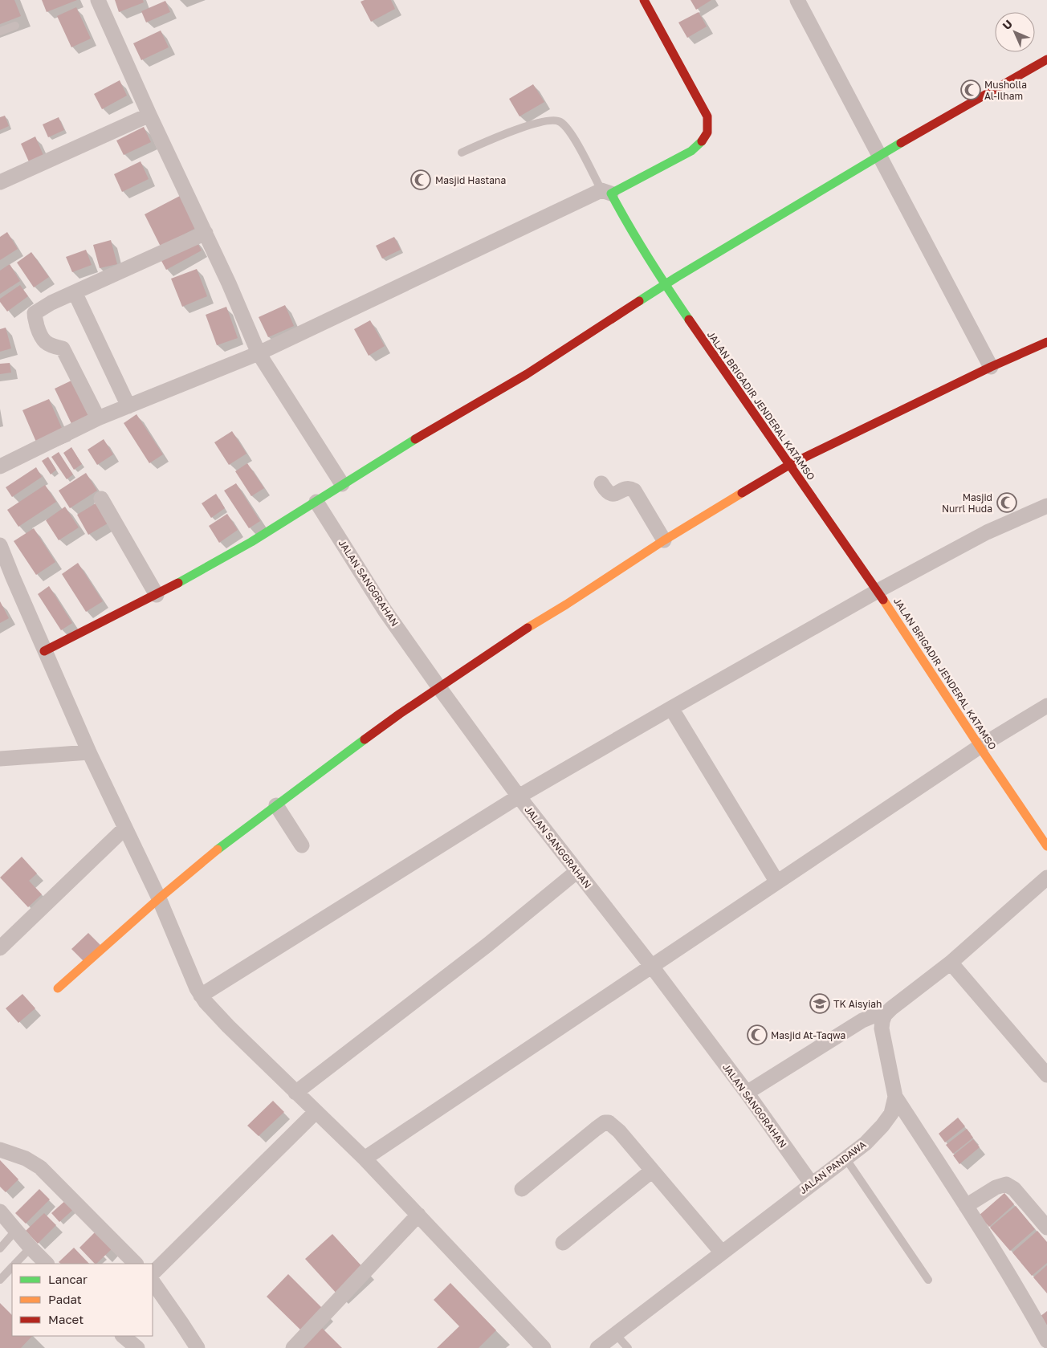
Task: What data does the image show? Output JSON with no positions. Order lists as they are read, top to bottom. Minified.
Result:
{"streets":{"street":["JALAN BRIGADIR JENDERAL KATAMSO","JALAN SANGGRAHAN","JALAN PANDAWA"]},"crossings":[["JALAN SANGGRAHAN","JALAN PANDAWA"]],"places":{"mosque":["Musholla Al-Ilham","Masjid Hastana","Masjid Nurrl Huda","Masjid At-Taqwa"],"school or university":["TK Aisyiah"]},"legend":["Lancar","Padat","Macet"],"north":"top left"}
